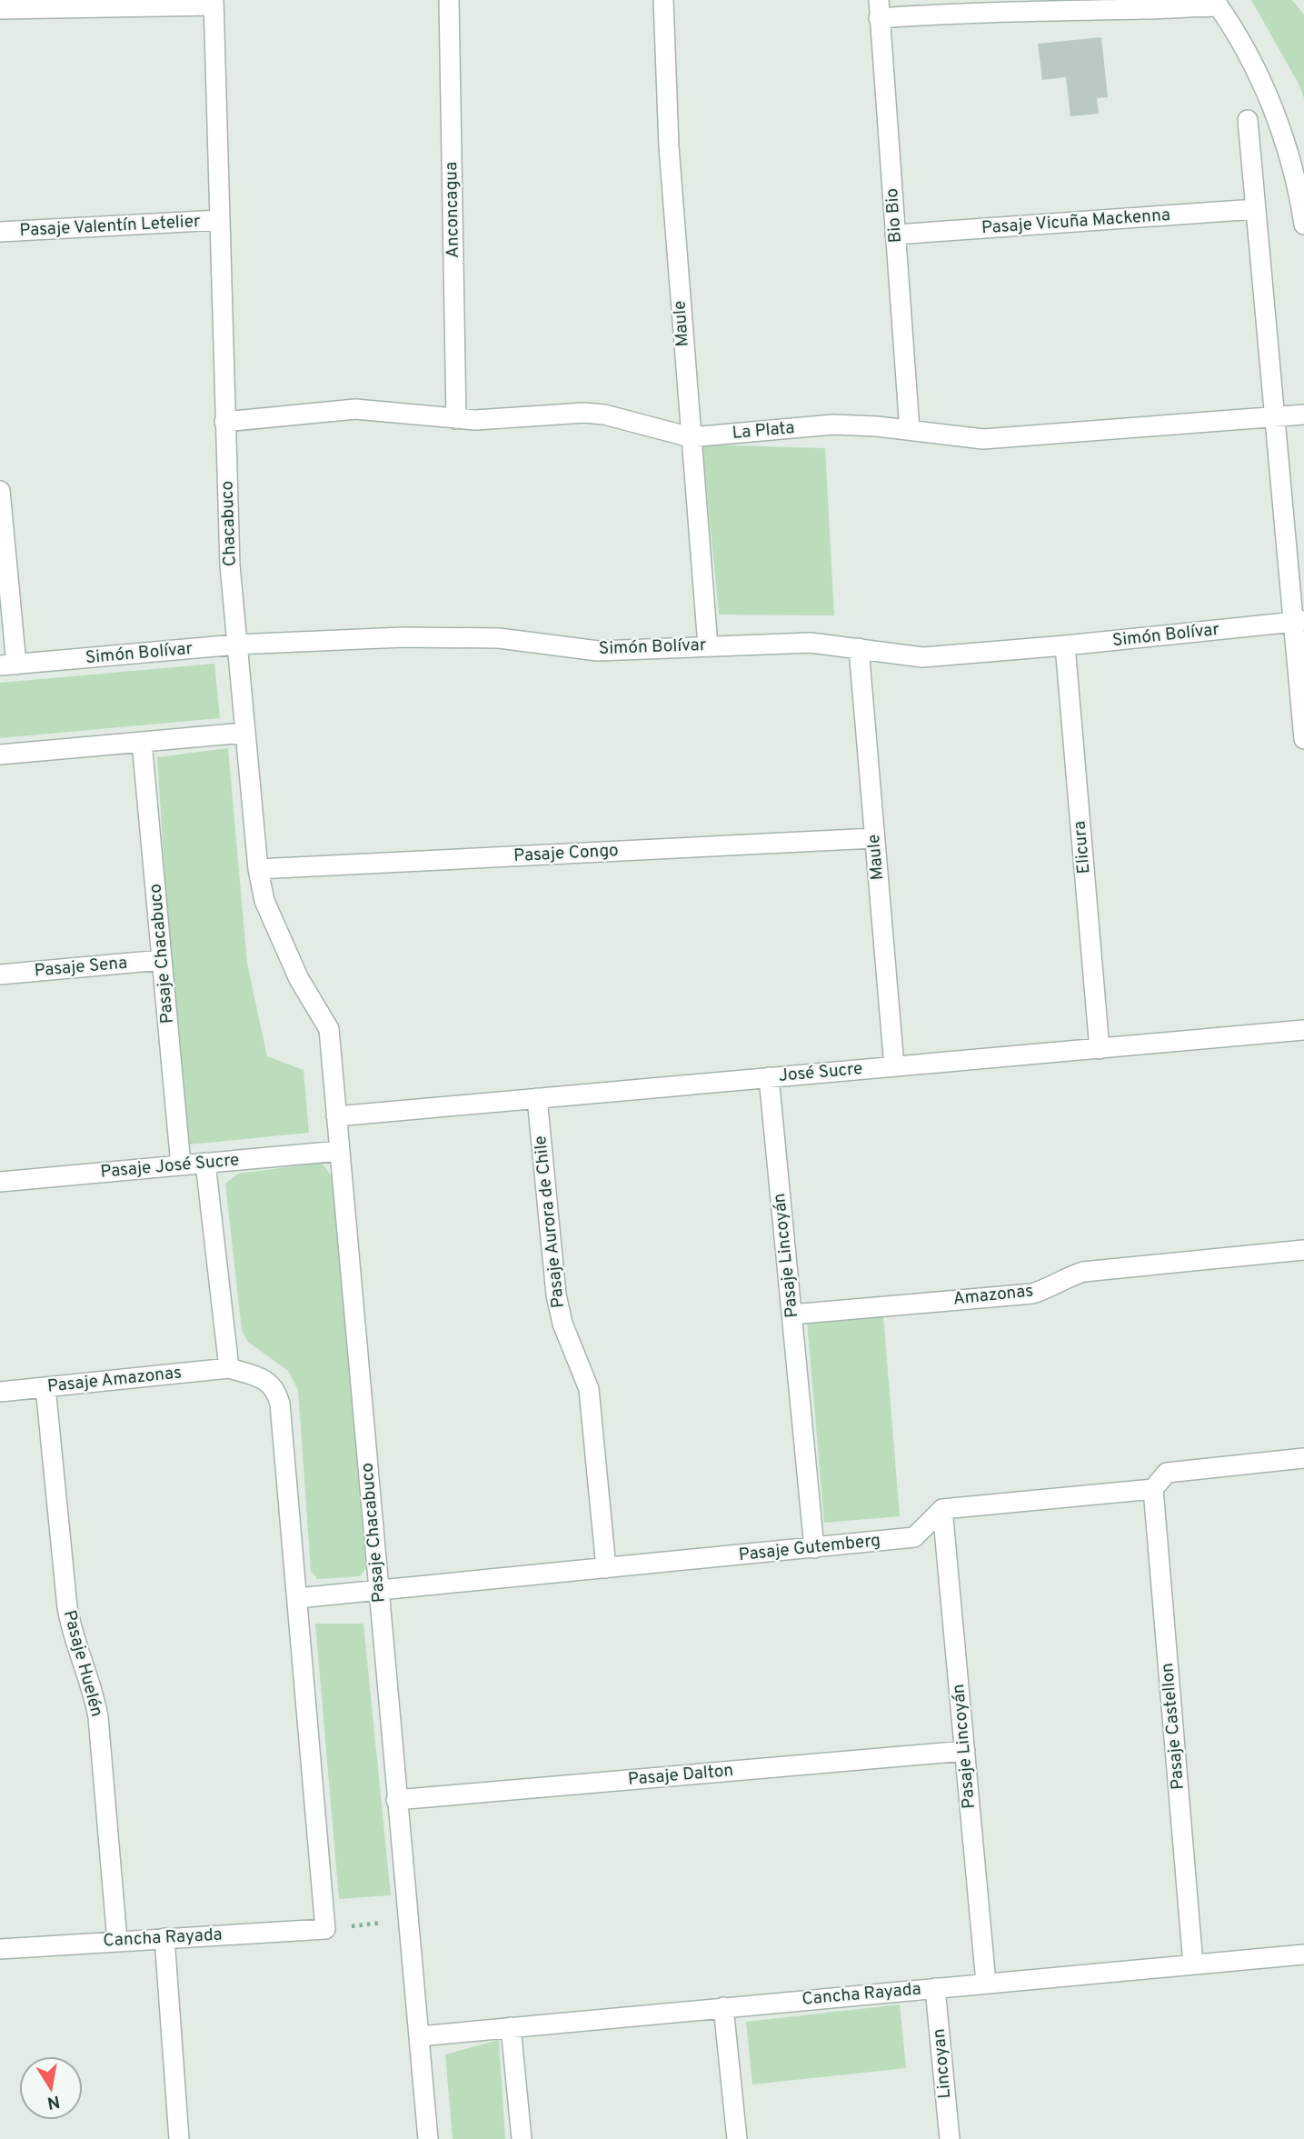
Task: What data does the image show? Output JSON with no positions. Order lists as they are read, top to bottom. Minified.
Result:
{"streets":{"street":["Anconcagua","Bio Bio","Pasaje Vicuña Mackenna","Pasaje Valentín Letelier","Maule","La Plata","Chacabuco","Simón Bolívar","Elicura","Pasaje Congo","Pasaje Chacabuco","Pasaje Sena","José Sucre","Pasaje José Sucre","Pasaje Aurora de Chile","Pasaje Lincoyán","Amazonas","Pasaje Amazonas","Pasaje Gutemberg","Pasaje Huelén","Pasaje Castellon","Pasaje Dalton","Cancha Rayada","Lincoyan"]},"crossings":[["Anconcagua","La Plata"],["Bio Bio","Pasaje Vicuña Mackenna"],["Bio Bio","La Plata"],["Pasaje Valentín Letelier","Chacabuco"],["Maule","La Plata"],["Maule","Simón Bolívar"],["Maule","Pasaje Congo"],["Maule","José Sucre"],["La Plata","Chacabuco"],["Chacabuco","Simón Bolívar"],["Chacabuco","Pasaje Congo"],["Chacabuco","Pasaje Chacabuco"],["Simón Bolívar","Elicura"],["Elicura","José Sucre"],["Pasaje Chacabuco","Pasaje Sena"],["Pasaje Chacabuco","José Sucre"],["Pasaje Chacabuco","Pasaje José Sucre"],["Pasaje Chacabuco","Pasaje Gutemberg"],["Pasaje Chacabuco","Pasaje Dalton"],["Pasaje Chacabuco","Cancha Rayada"],["José Sucre","Pasaje Aurora de Chile"],["José Sucre","Pasaje Lincoyán"],["Pasaje Aurora de Chile","Pasaje Gutemberg"],["Pasaje Lincoyán","Amazonas"],["Pasaje Lincoyán","Pasaje Gutemberg"],["Pasaje Lincoyán","Pasaje Dalton"],["Pasaje Lincoyán","Cancha Rayada"],["Pasaje Amazonas","Pasaje Huelén"],["Pasaje Huelén","Cancha Rayada"],["Pasaje Castellon","Cancha Rayada"],["Cancha Rayada","Lincoyan"]],"north":"bottom"}
